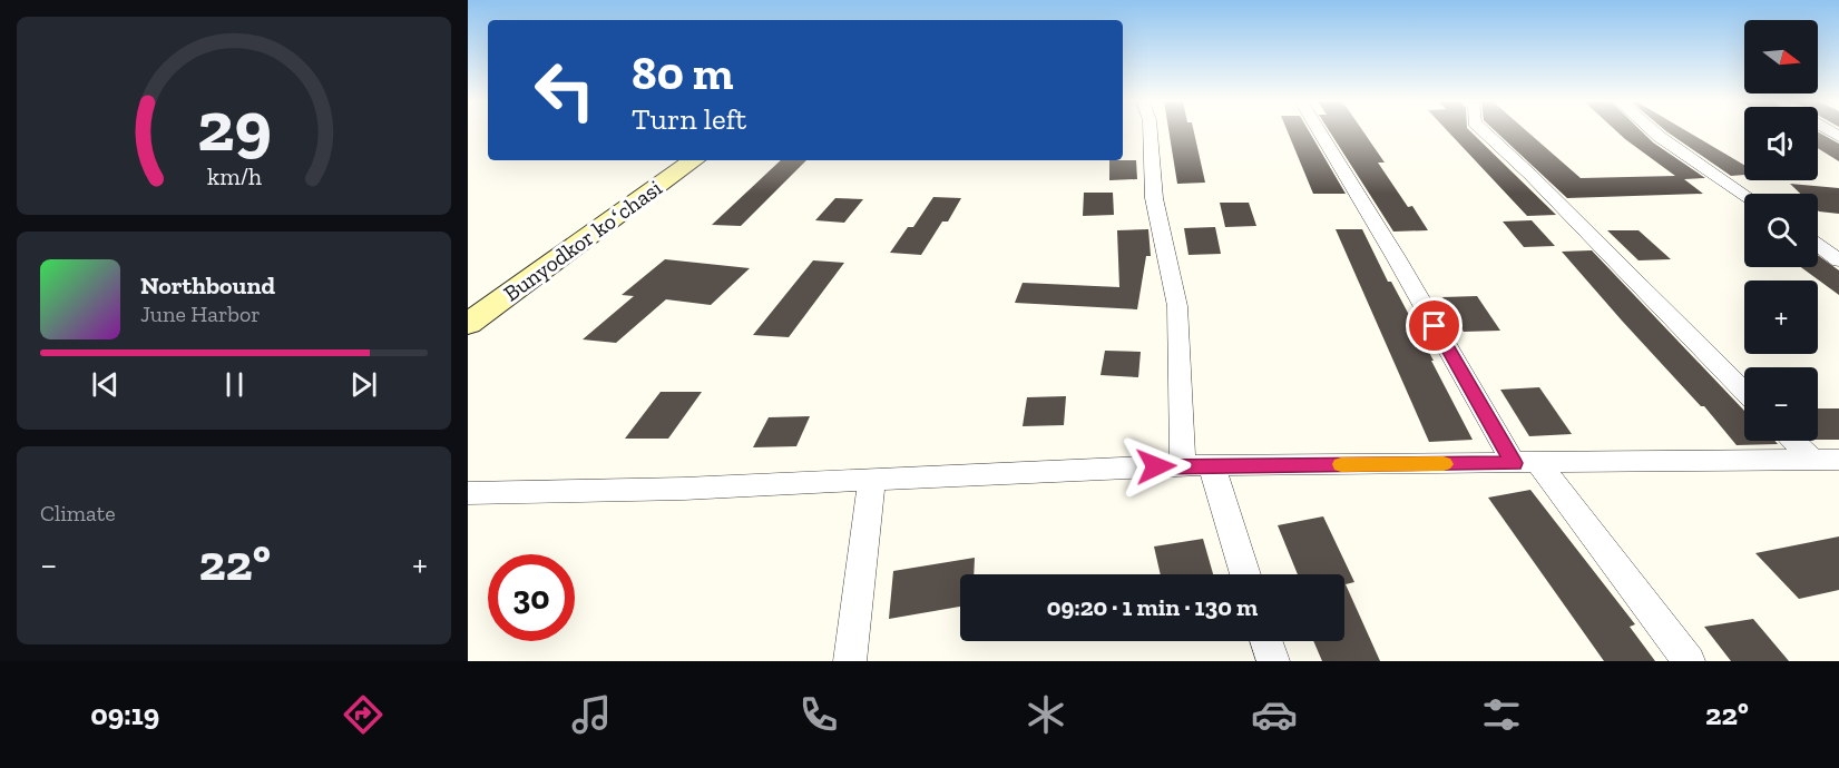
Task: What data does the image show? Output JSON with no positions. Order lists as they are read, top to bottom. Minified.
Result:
{"streets":{"main road":["Bunyodkor koʻchasi"]},"north":"right","page":{"map_buttons":["+","−"],"turn":["80 m","Turn left"],"song":["Northbound","June Harbor"],"tile":"Climate","heat":["−","22°","+"],"limit":"30","trip":"09:20 · 1 min · 130 m","tabs":["09:19","22°"],"gauge":["29","km/h"]}}
